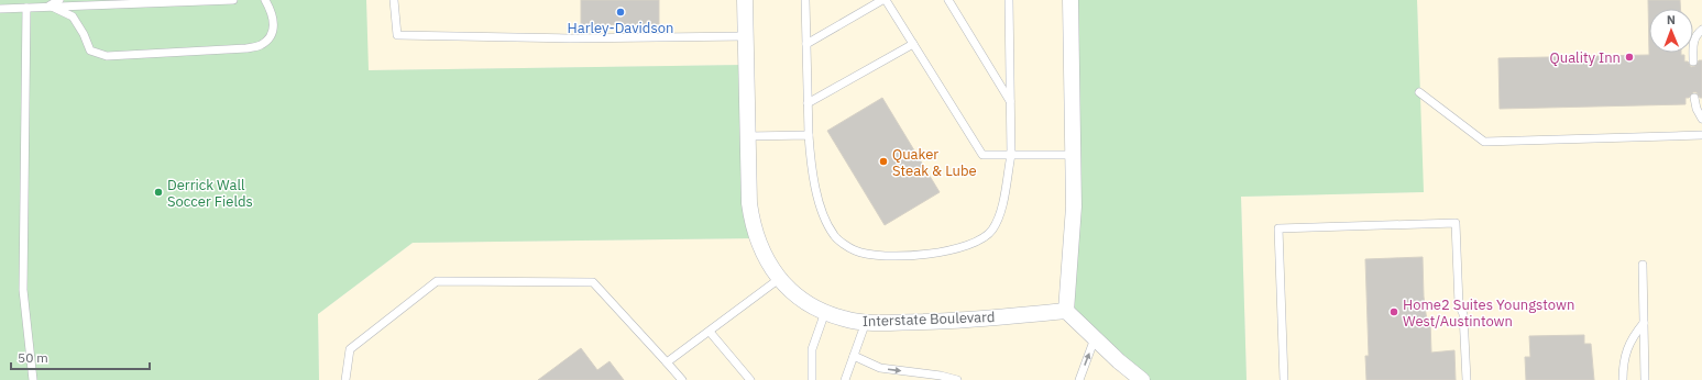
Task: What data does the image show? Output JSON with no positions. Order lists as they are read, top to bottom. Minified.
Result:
{"streets":{"street":["Interstate Boulevard"]},"places":["Harley-Davidson","Quality Inn","Quaker Steak & Lube","Derrick Wall Soccer Fields","Home2 Suites Youngstown West/Austintown"],"scale_bar":"50 m","north":"top"}
